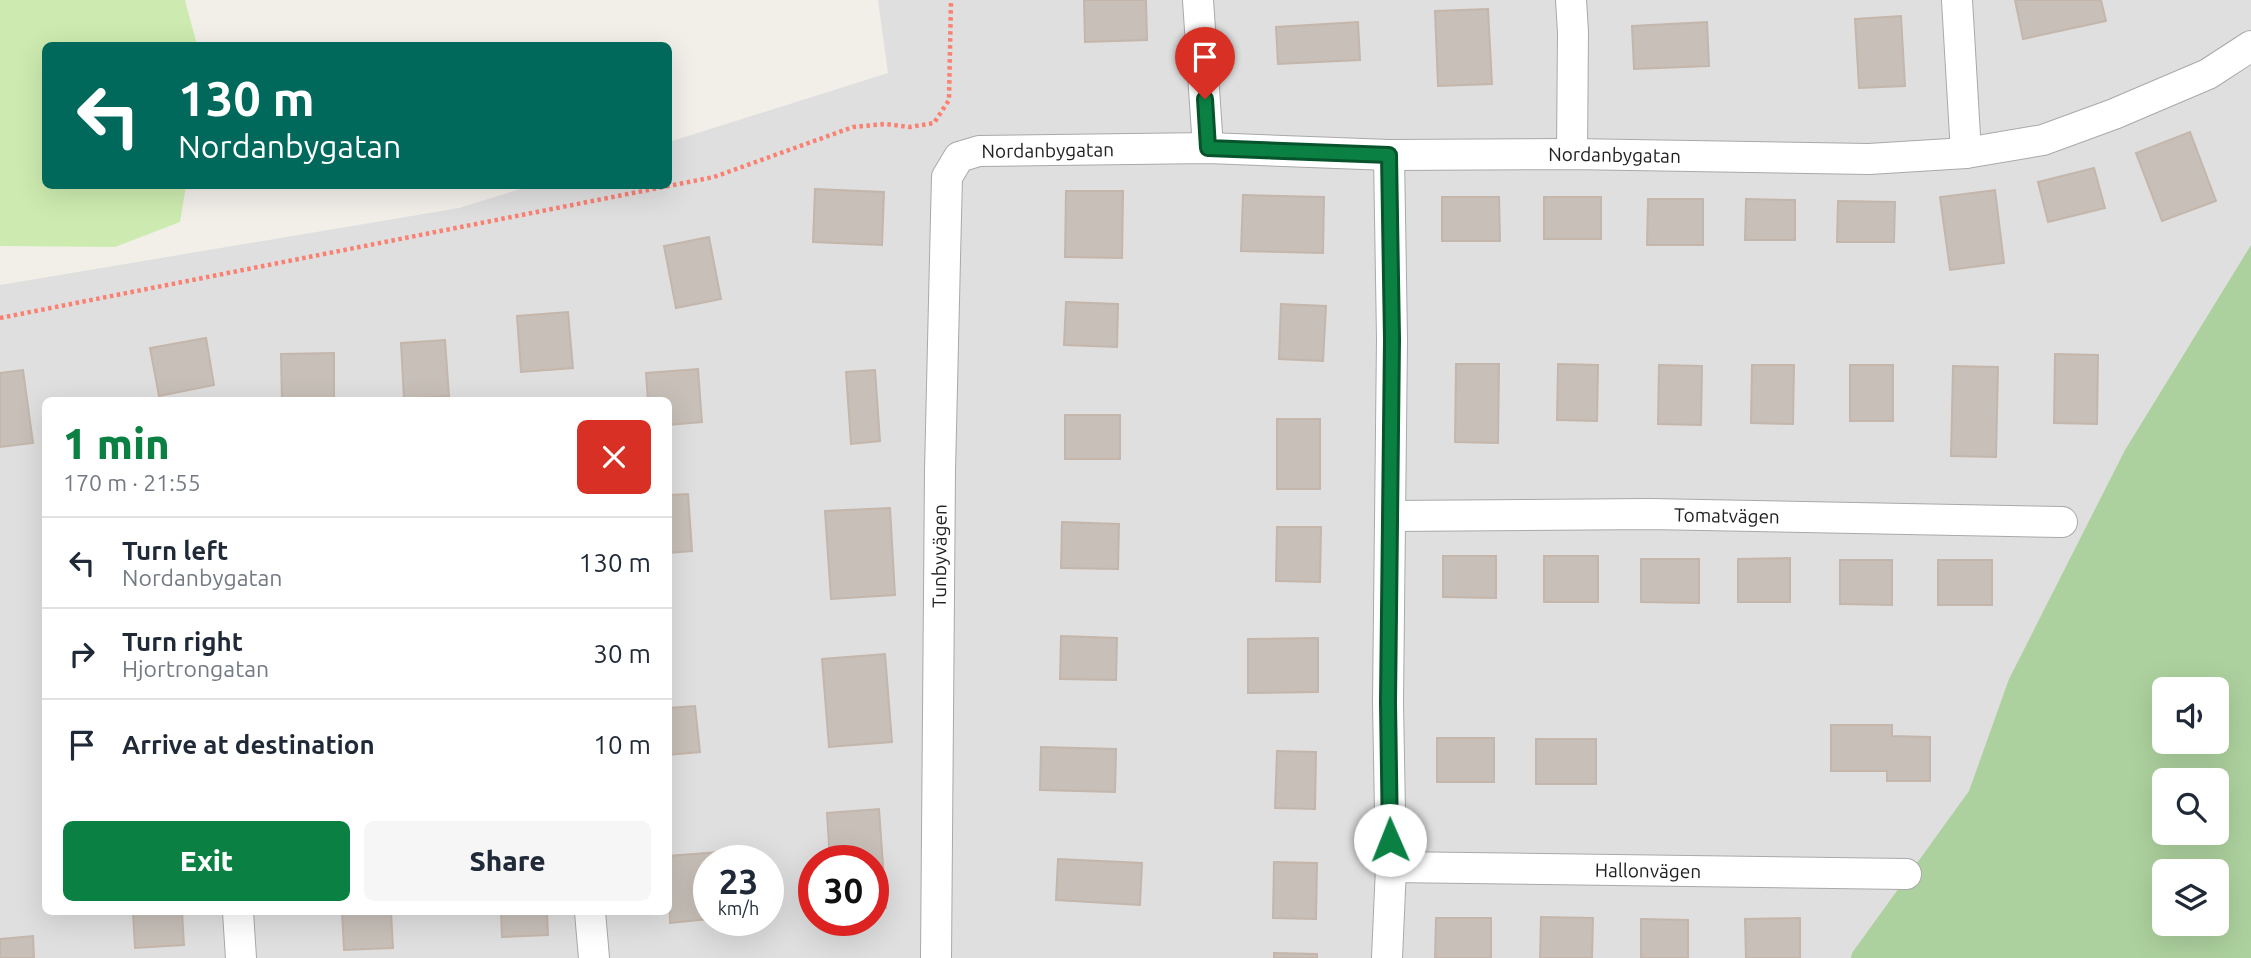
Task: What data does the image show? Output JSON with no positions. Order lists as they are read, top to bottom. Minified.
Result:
{"streets":{"street":["Nordanbygatan","Tomatvägen","Tunbyvägen","Hallonvägen"]},"crossings":[["Nordanbygatan","Tunbyvägen"]],"page":{"turn":["130 m","Nordanbygatan"],"heading":["1 min","170 m · 21:55"],"list":[{"name":"Turn left","note":"Nordanbygatan","value":"130 m"},{"name":"Turn right","note":"Hjortrongatan","value":"30 m"},{"name":"Arrive at destination","value":"10 m"}],"buttons":["Exit","Share"],"speed":"23 km/h","limit":"30"}}
